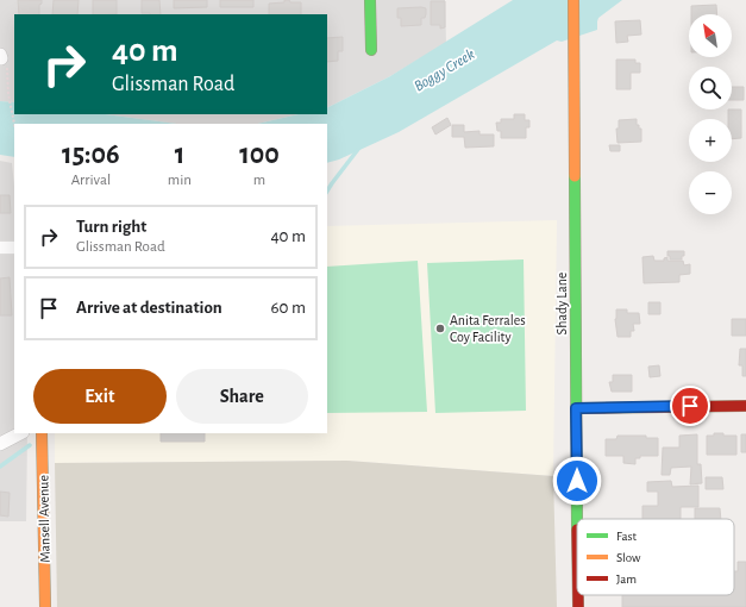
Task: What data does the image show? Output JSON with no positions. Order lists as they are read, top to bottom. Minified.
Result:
{"streets":{"street":["Shady Lane","Mansell Avenue"]},"water":["Boggy Creek"],"places":["Anita Ferrales Coy Facility"],"legend":["Fast","Slow","Jam"],"north":"top left","page":{"map_buttons":["+","−"],"turn":["40 m","Glissman Road"],"eta":["15:06","Arrival","1","min","100","m"],"list":[{"name":"Turn right","note":"Glissman Road","value":"40 m"},{"name":"Arrive at destination","value":"60 m"}],"buttons":["Exit","Share"]}}
